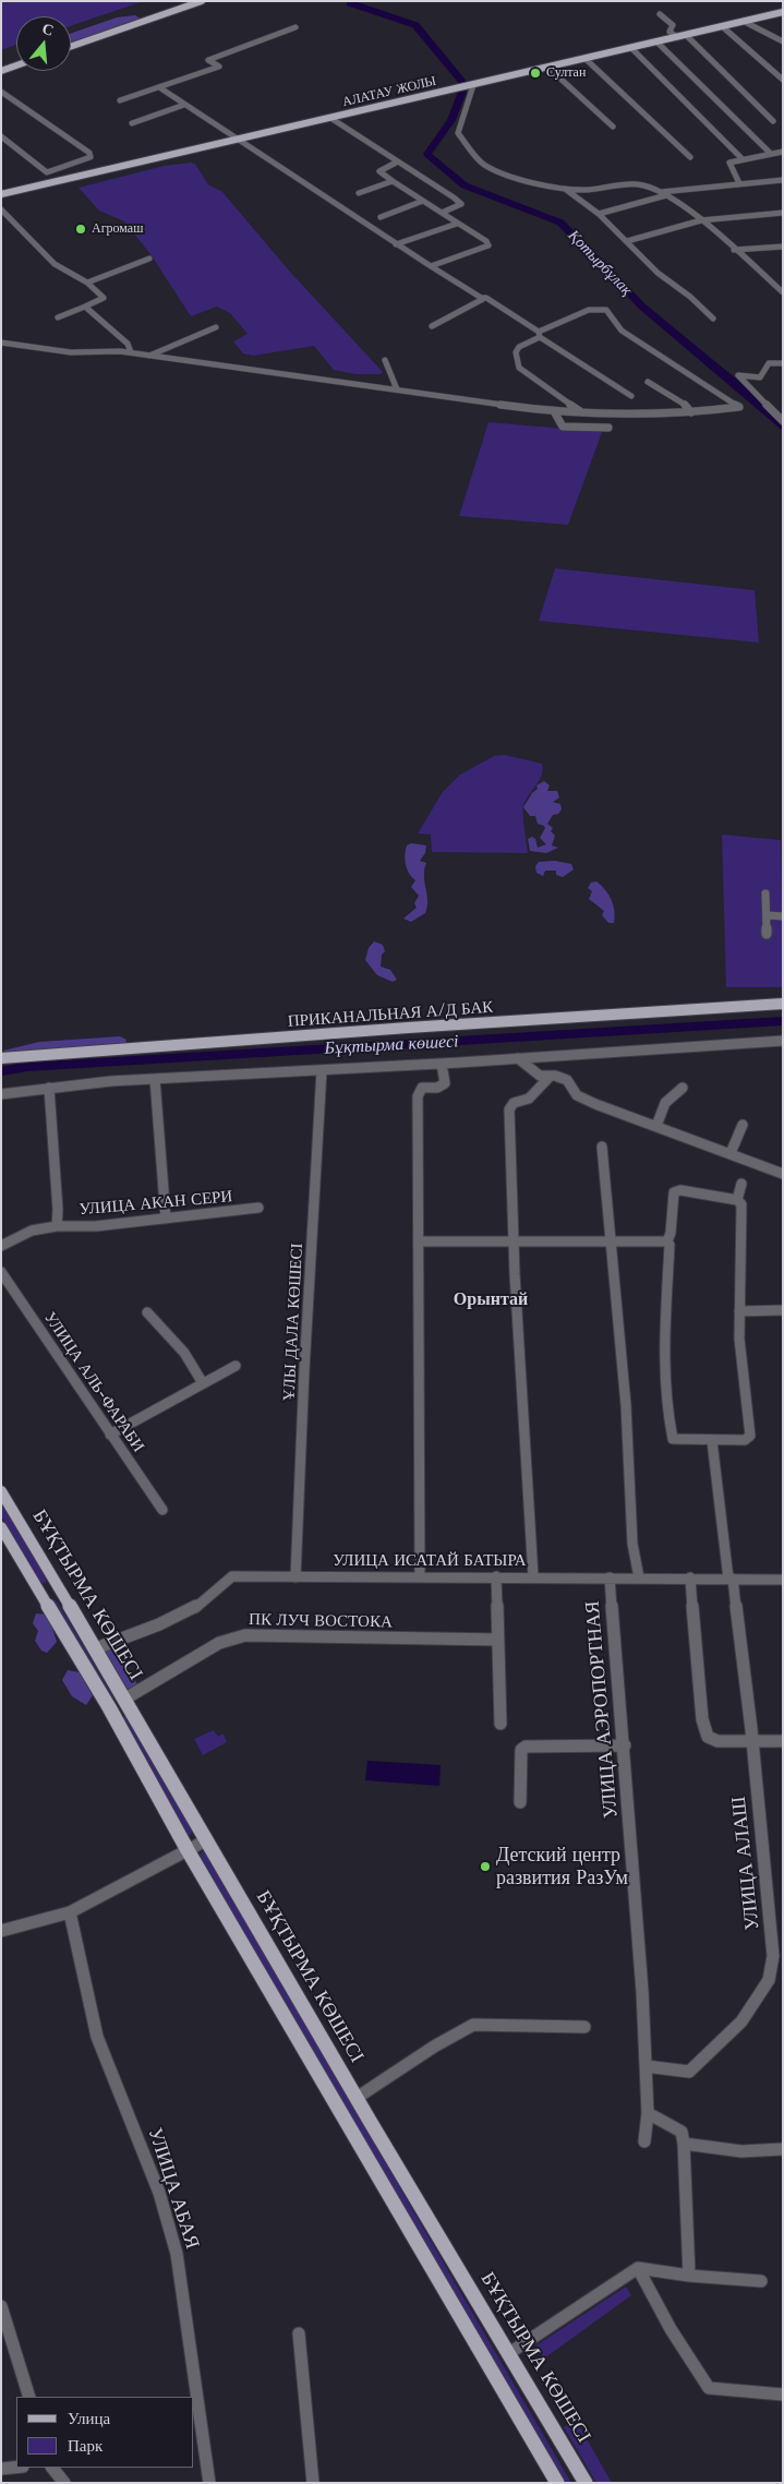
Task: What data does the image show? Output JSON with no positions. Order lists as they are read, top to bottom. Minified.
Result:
{"streets":{"main road":["АЛАТАУ ЖОЛЫ","ПРИКАНАЛЬНАЯ А/Д БАК","БҰҚТЫРМА КӨШЕСІ"],"street":["УЛИЦА АКАН СЕРИ","ҰЛЫ ДАЛА КӨШЕСІ","УЛИЦА АЛЬ-ФАРАБИ","УЛИЦА ИСАТАЙ БАТЫРА","ПК ЛУЧ ВОСТОКА","УЛИЦА АЭРОПОРТНАЯ","УЛИЦА АЛАШ","УЛИЦА АБАЯ"]},"crossings":[["ҰЛЫ ДАЛА КӨШЕСІ","УЛИЦА ИСАТАЙ БАТЫРА"],["УЛИЦА ИСАТАЙ БАТЫРА","БҰҚТЫРМА КӨШЕСІ"],["УЛИЦА ИСАТАЙ БАТЫРА","УЛИЦА АЭРОПОРТНАЯ"],["УЛИЦА ИСАТАЙ БАТЫРА","УЛИЦА АЛАШ"],["БҰҚТЫРМА КӨШЕСІ","ПК ЛУЧ ВОСТОКА"],["УЛИЦА АЭРОПОРТНАЯ","УЛИЦА АЛАШ"]],"districts":["Орынтай"],"water":["Қотырбұлақ","Бұқтырма көшесі"],"places":["Султан","Агромаш","Детский центр развития РазУм"],"legend":["Улица","Парк"],"north":"top"}
